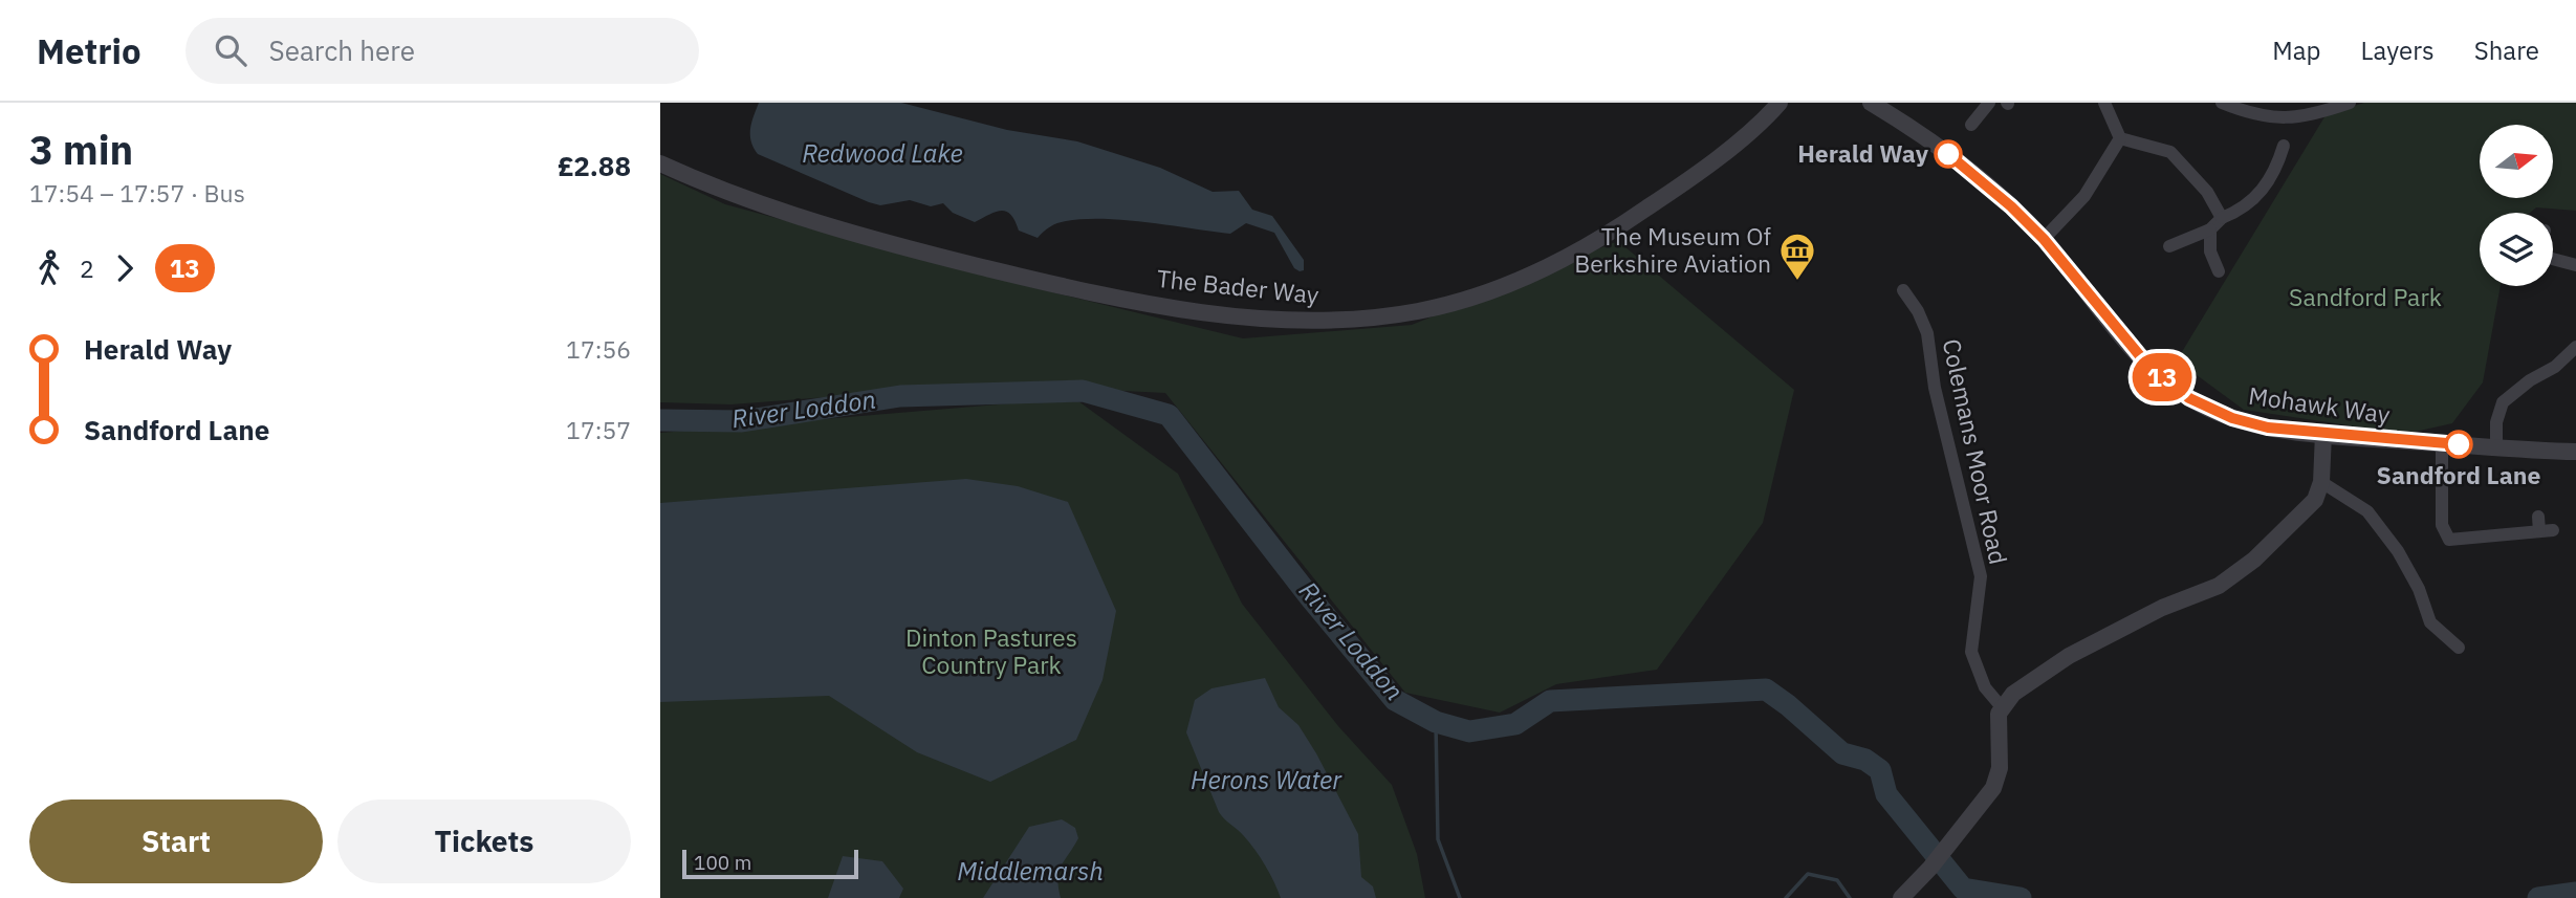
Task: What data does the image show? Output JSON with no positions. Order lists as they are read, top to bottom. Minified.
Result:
{"streets":{"street":["The Bader Way","Mohawk Way","Colemans Moor Road"]},"water":["Redwood Lake","River Loddon","Herons Water","Middlemarsh"],"parks":["Sandford Park","Dinton Pastures Country Park"],"places":{"other":["Herald Way","Sandford Lane"],"museum":["The Museum Of Berkshire Aviation"]},"lines":["bus line 13"],"scale_bar":"100 m","north":"right","page":{"header":"Metrio","search":"Search here","nav":["Map","Layers","Share"],"heading":["3 min","17:54 – 17:57 · Bus","£2.88"],"on_map":"13","legs":["2","13"],"list":[{"name":"Herald Way","value":"17:56"},{"name":"Sandford Lane","value":"17:57"}],"buttons":["Start","Tickets"],"scale":"100 m"}}
